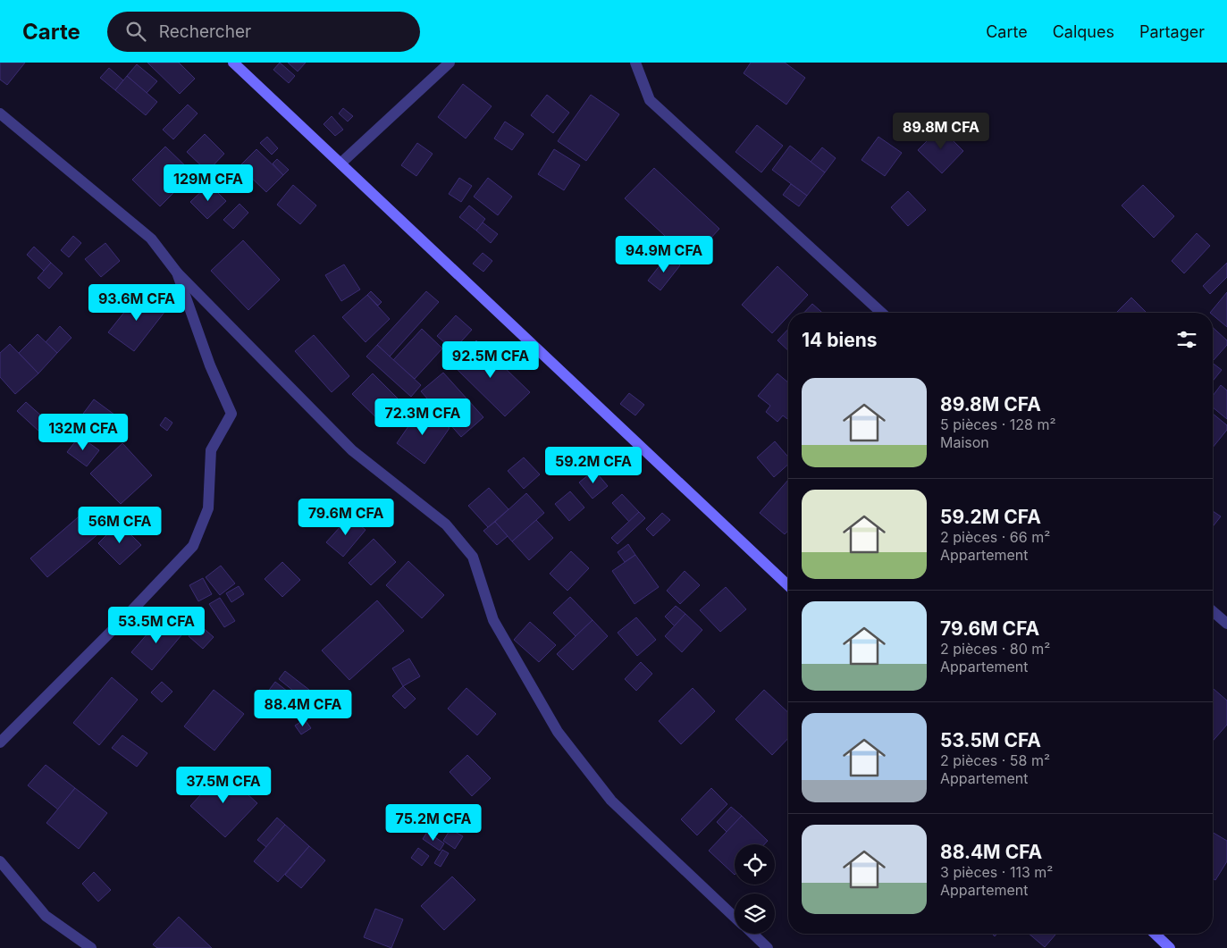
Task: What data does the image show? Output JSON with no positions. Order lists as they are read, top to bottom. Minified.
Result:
{"page":{"header":"Carte","search":"Rechercher","nav":["Carte","Calques","Partager"],"price":["89.8M CFA","129M CFA","94.9M CFA","93.6M CFA","92.5M CFA","72.3M CFA","132M CFA","59.2M CFA","79.6M CFA","56M CFA","53.5M CFA","88.4M CFA","37.5M CFA","75.2M CFA"],"heading":"14 biens","list":[{"name":"89.8M CFA","note":"5 pièces · 128 m² · Maison"},{"name":"59.2M CFA","note":"2 pièces · 66 m² · Appartement"},{"name":"79.6M CFA","note":"2 pièces · 80 m² · Appartement"},{"name":"53.5M CFA","note":"2 pièces · 58 m² · Appartement"},{"name":"88.4M CFA","note":"3 pièces · 113 m² · Appartement"}]}}
